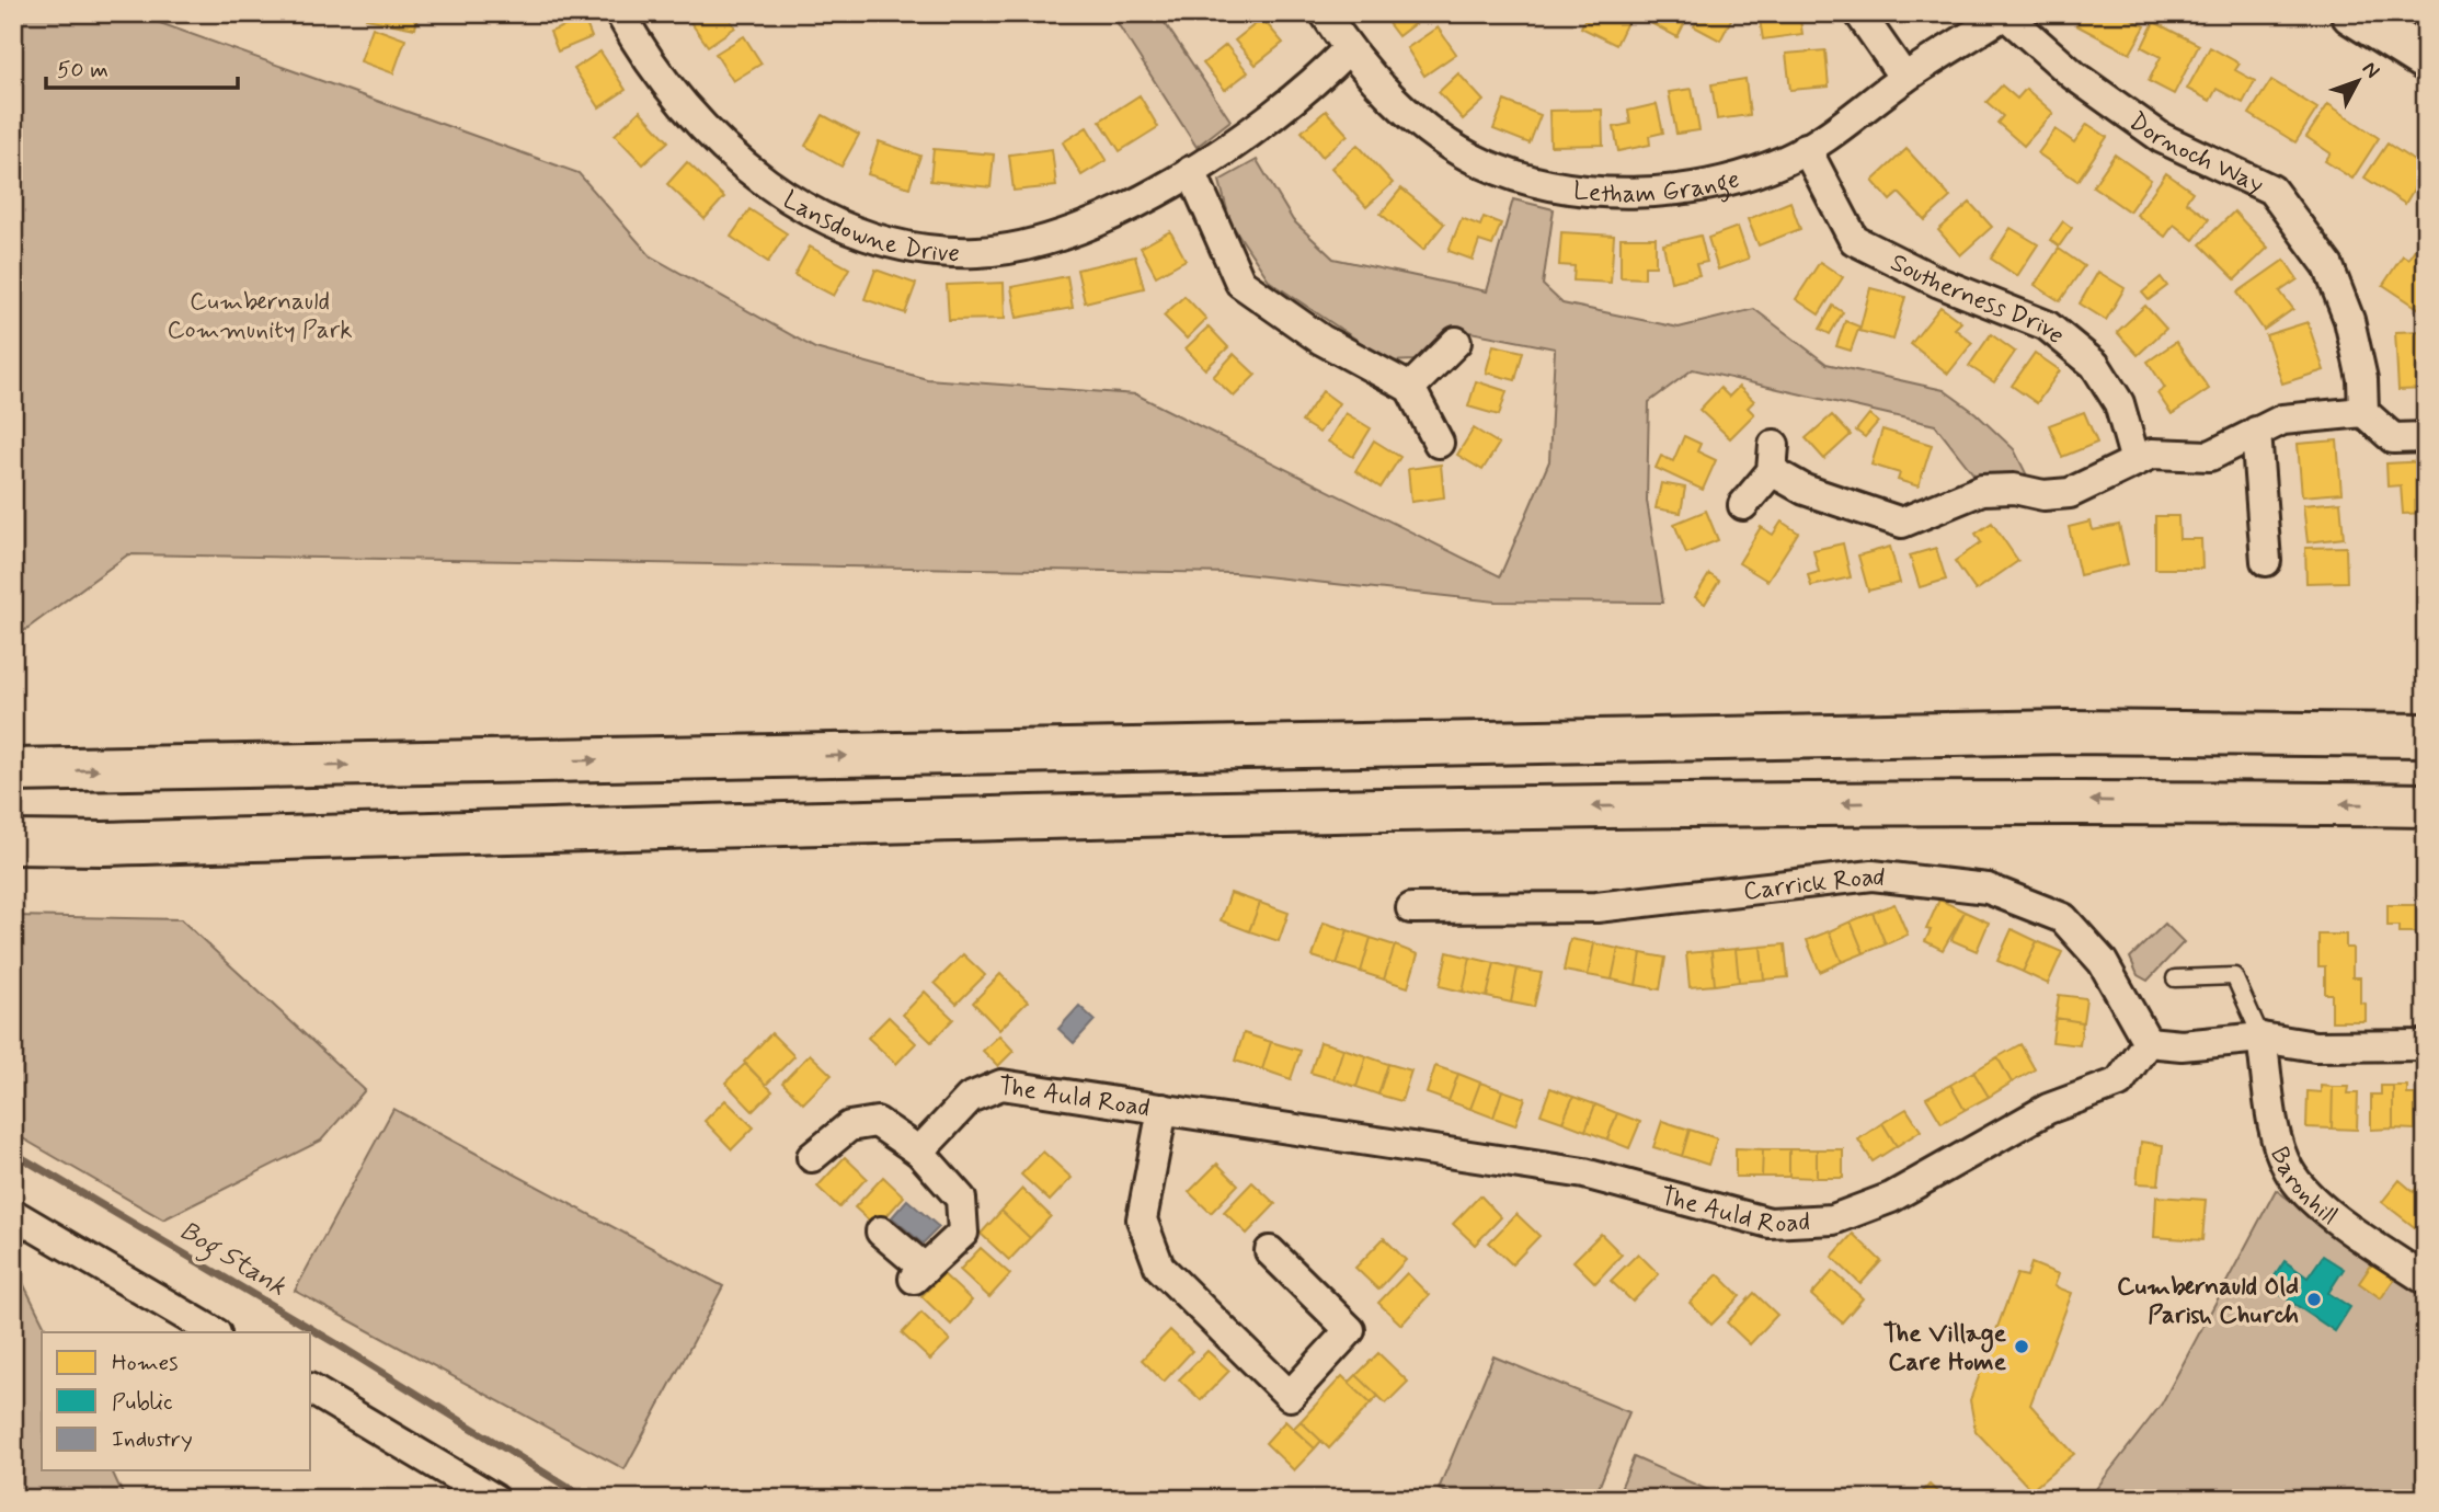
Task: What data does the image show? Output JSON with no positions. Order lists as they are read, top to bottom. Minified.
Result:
{"streets":{"street":["Dornoch Way","Letham Grange","Lansdowne Drive","Southerness Drive","Carrick Road","The Auld Road","Baronhill"]},"crossings":[["Dornoch Way","Letham Grange"],["Letham Grange","Lansdowne Drive"],["Letham Grange","Southerness Drive"],["Carrick Road","The Auld Road"]],"water":["Bog Stank"],"parks":["Cumbernauld Community Park"],"places":["Cumbernauld Old Parish Church","The Village Care Home"],"legend":["Homes","Public","Industry"],"scale_bar":"50 m","north":"top right"}
